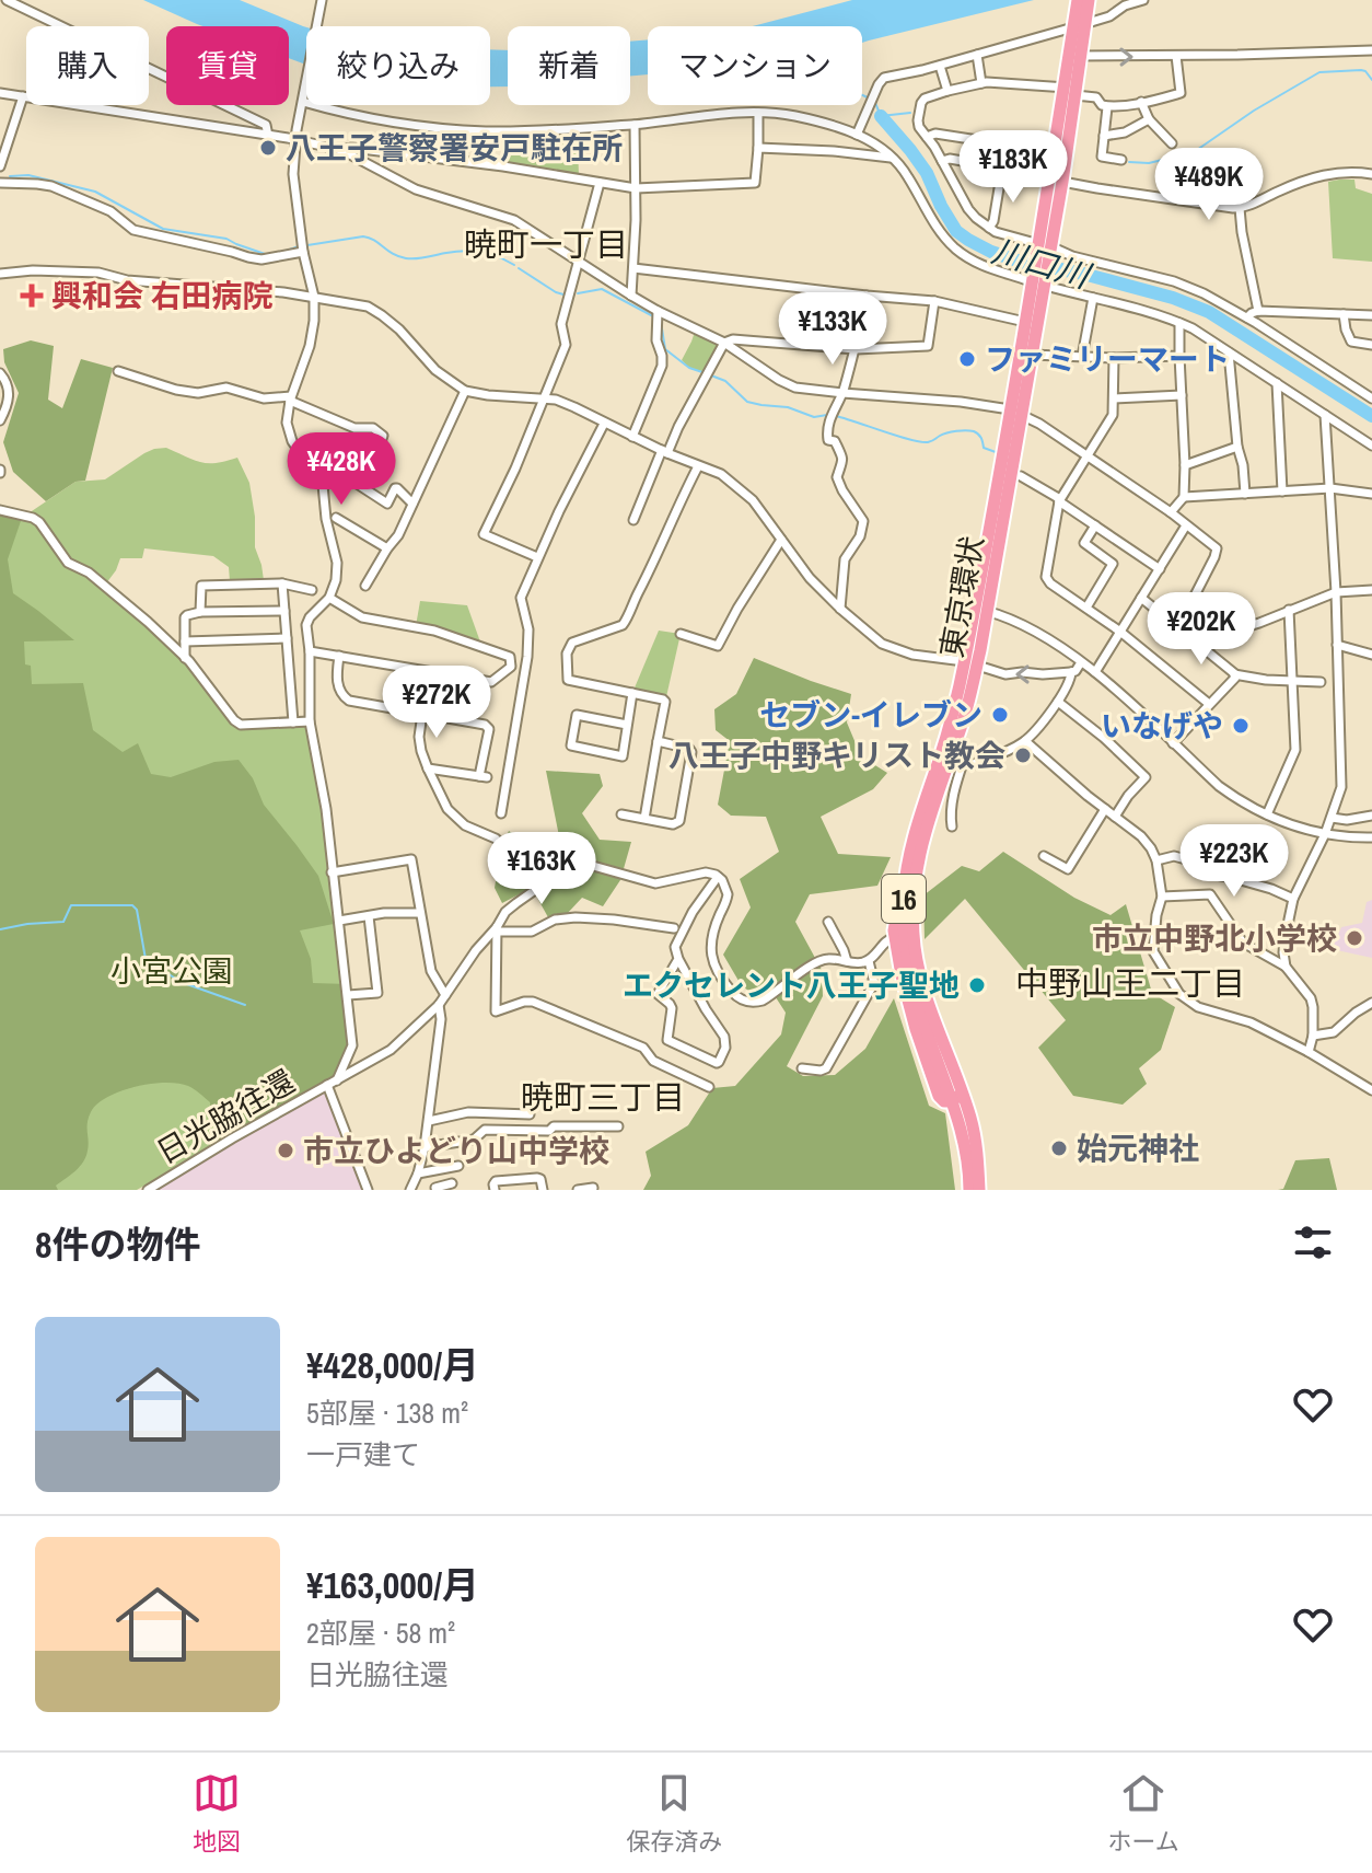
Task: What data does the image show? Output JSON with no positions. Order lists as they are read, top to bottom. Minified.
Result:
{"streets":{"highway":["東京環状","16"],"street":["日光脇往還"]},"districts":["暁町一丁目","中野山王二丁目","暁町三丁目"],"water":["川口川"],"parks":["小宮公園"],"places":{"other":["八王子警察署安戸駐在所","ファミリーマート","セブン-イレブン","いなげや","八王子中野キリスト教会","市立中野北小学校","エクセレント八王子聖地","始元神社","市立ひよどり山中学校"],"health":["興和会 右田病院"]},"page":{"chip":["購入","賃貸","絞り込み","新着","マンション"],"price":["¥183K","¥489K","¥133K","¥428K","¥202K","¥272K","¥223K","¥163K"],"heading":"8件の物件","list":[{"name":"¥428,000/月","note":"5部屋 · 138 m² · 一戸建て"},{"name":"¥163,000/月","note":"2部屋 · 58 m² · 日光脇往還"}],"tabs":["地図","保存済み","ホーム"]}}
